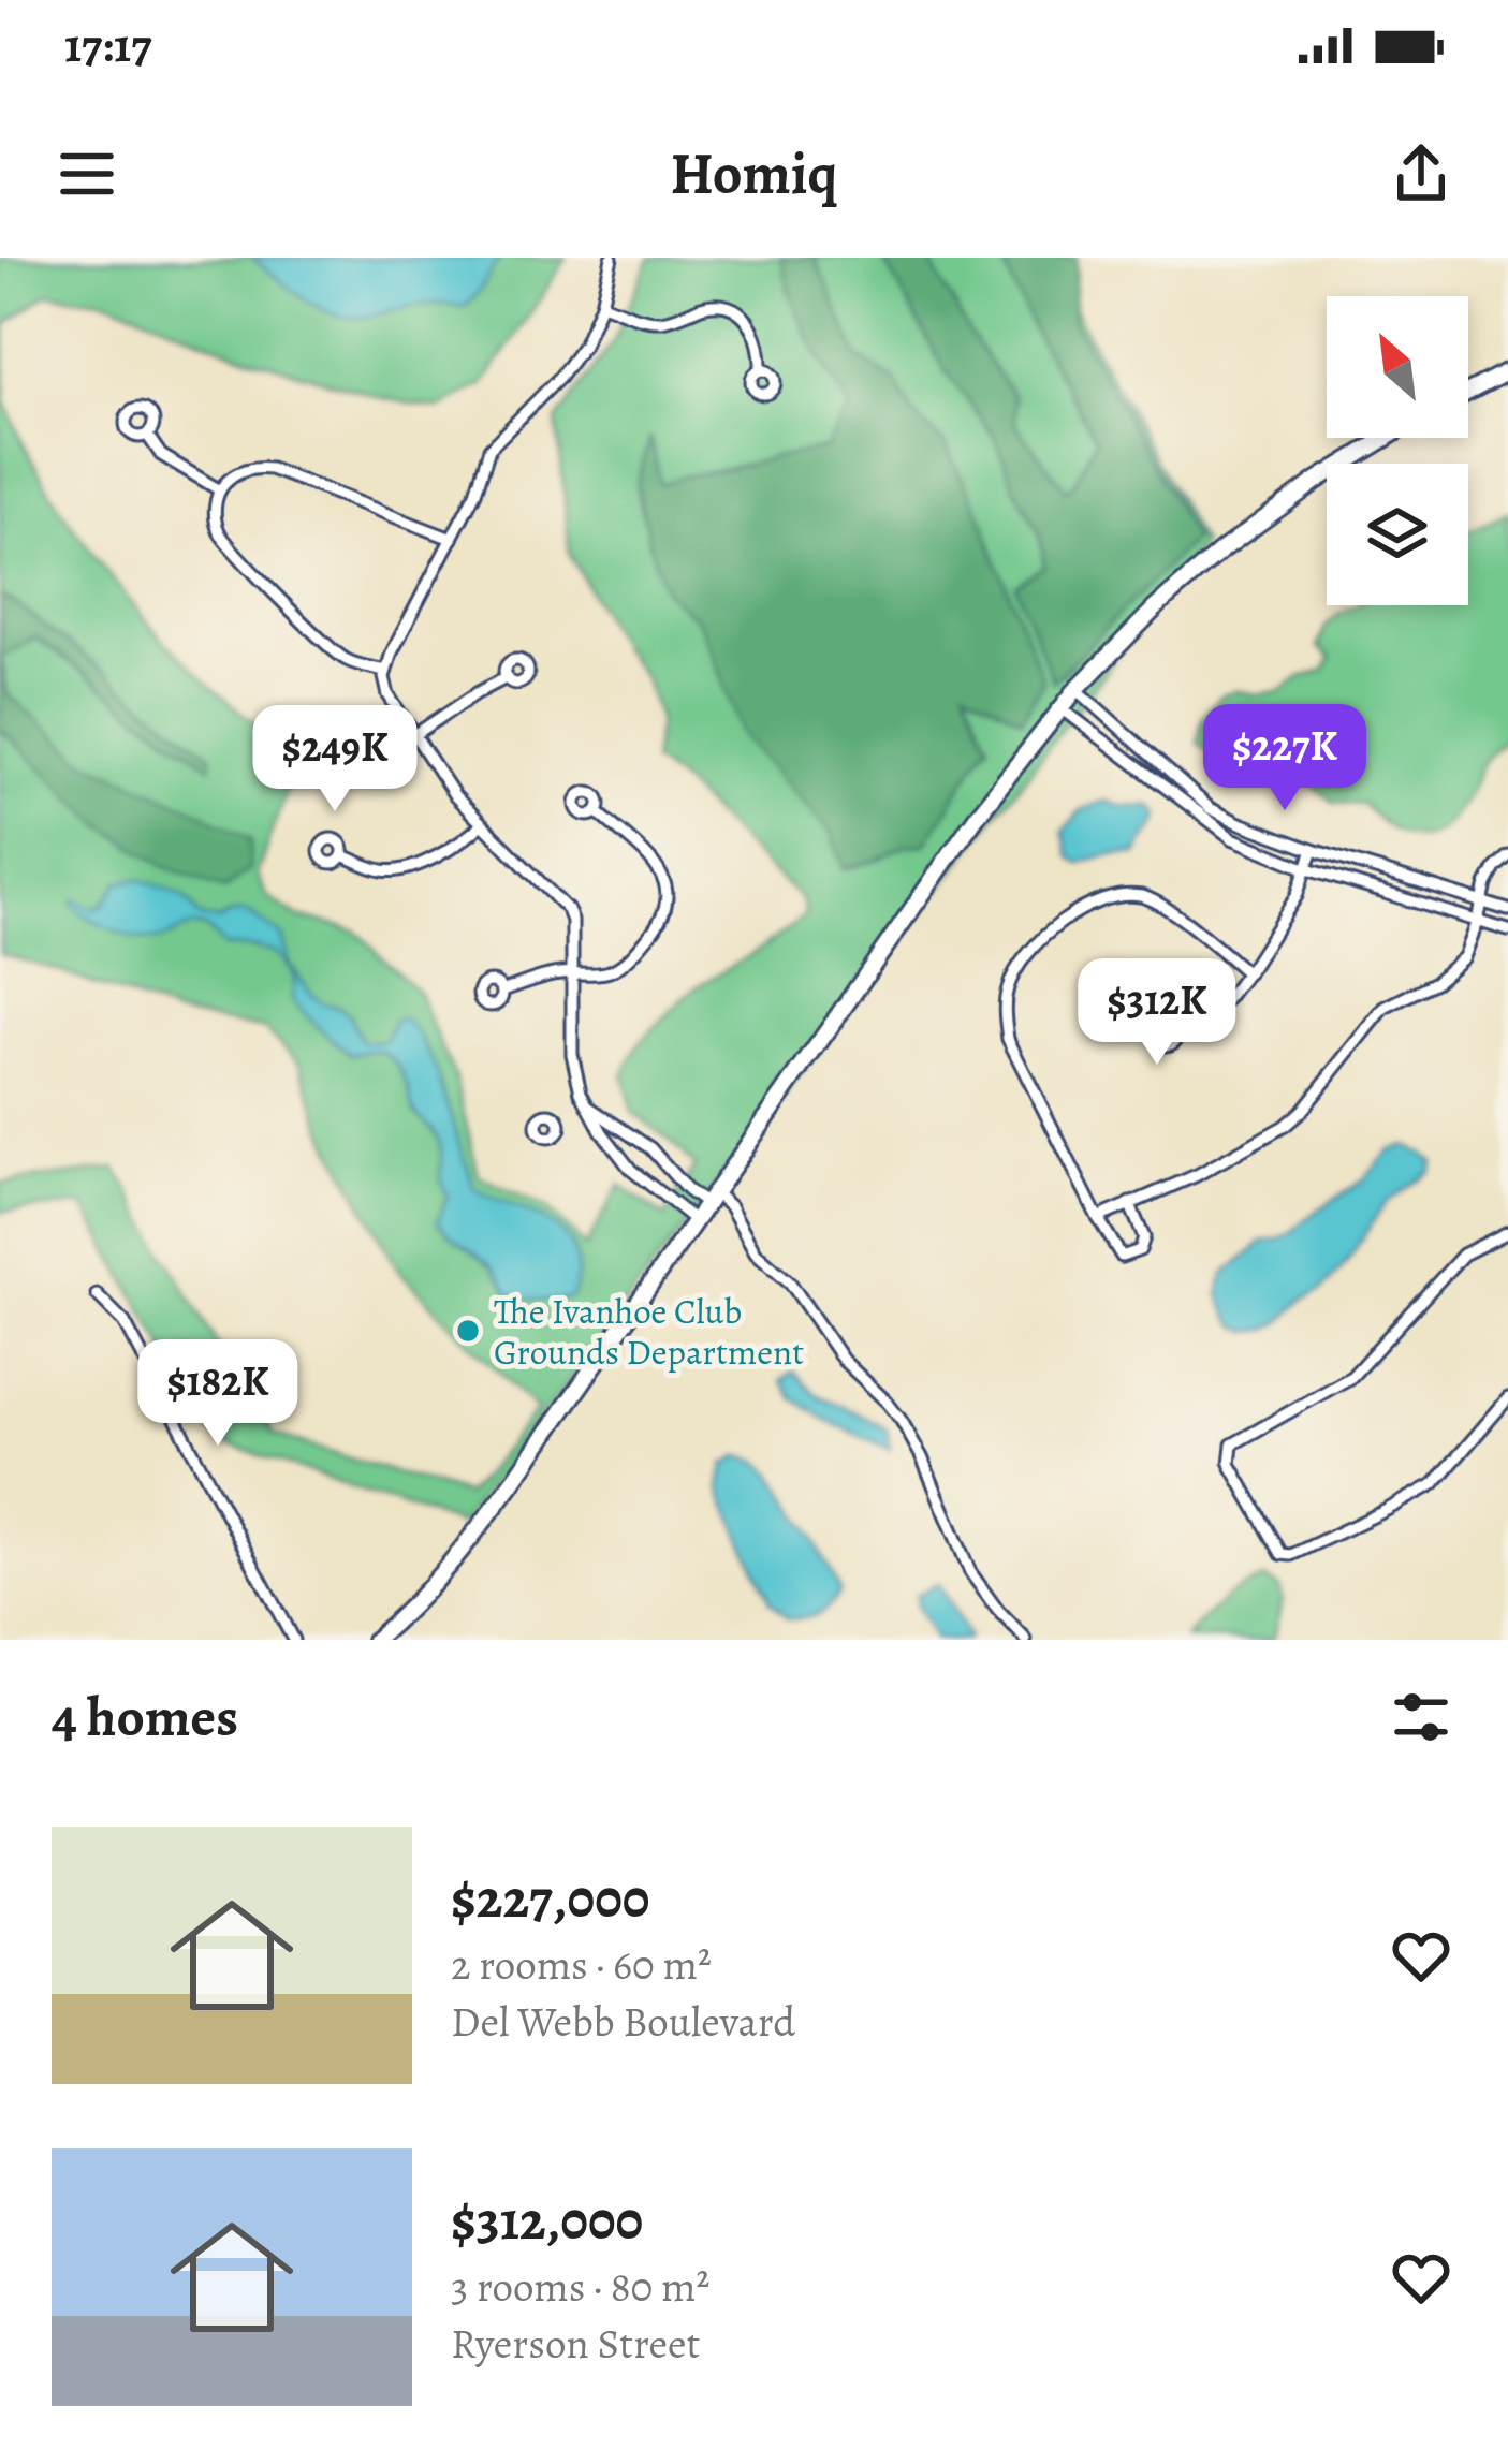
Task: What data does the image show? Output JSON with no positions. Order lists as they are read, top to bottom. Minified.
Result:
{"places":["The Ivanhoe Club Grounds Department"],"north":"top left","page":{"status":"17:17","header":"Homiq","price":["$227K","$249K","$312K","$182K"],"heading":"4 homes","list":[{"name":"$227,000","note":"2 rooms · 60 m² · Del Webb Boulevard"},{"name":"$312,000","note":"3 rooms · 80 m² · Ryerson Street"}]}}
